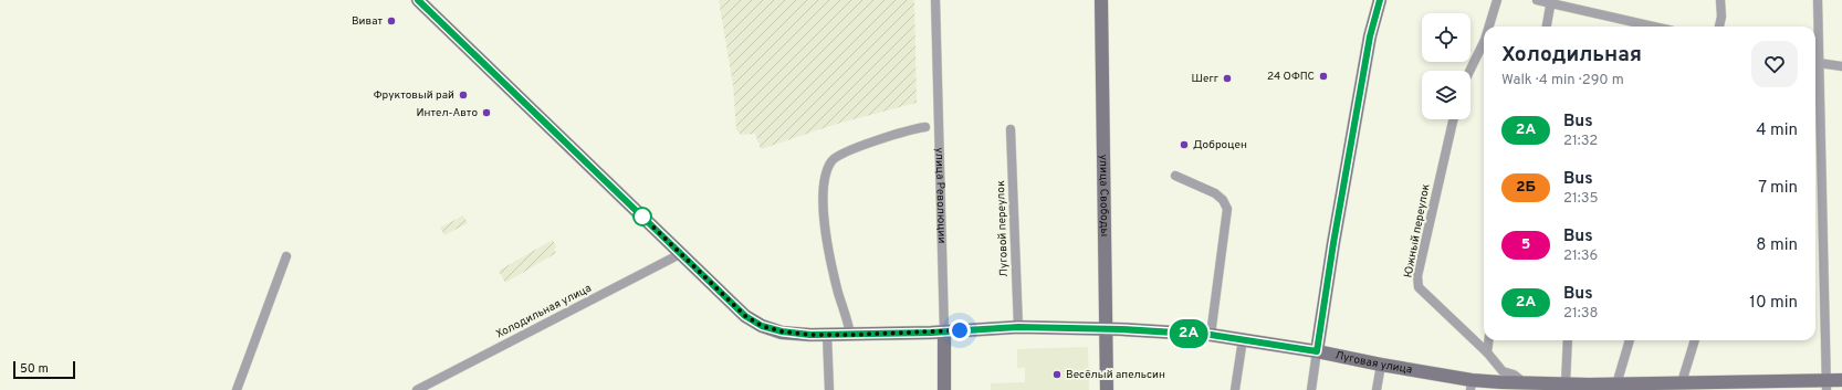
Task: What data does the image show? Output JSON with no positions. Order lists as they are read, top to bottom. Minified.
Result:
{"streets":{"main road":["улица Революции","улица Свободы","Луговая улица"],"street":["Луговой переулок","Южный переулок","Холодильная улица"]},"crossings":[["улица Революции","Луговая улица"],["улица Свободы","Луговая улица"],["Луговой переулок","Луговая улица"],["Южный переулок","Луговая улица"],["Холодильная улица","Луговая улица"]],"places":["Виват","24 ОФПС","Шегг","Фруктовый рай","Интел-Авто","Доброцен","Весёлый апельсин"],"lines":["bus line 2А"],"scale_bar":"50 m","page":{"on_map":"2А","heading":["Холодильная","Walk · 4 min · 290 m"],"list":[{"mark":"2А","name":"Bus","note":"21:32","value":"4 min"},{"mark":"2Б","name":"Bus","note":"21:35","value":"7 min"},{"mark":"5","name":"Bus","note":"21:36","value":"8 min"},{"mark":"2А","name":"Bus","note":"21:38","value":"10 min"}],"scale":"50 m"}}
